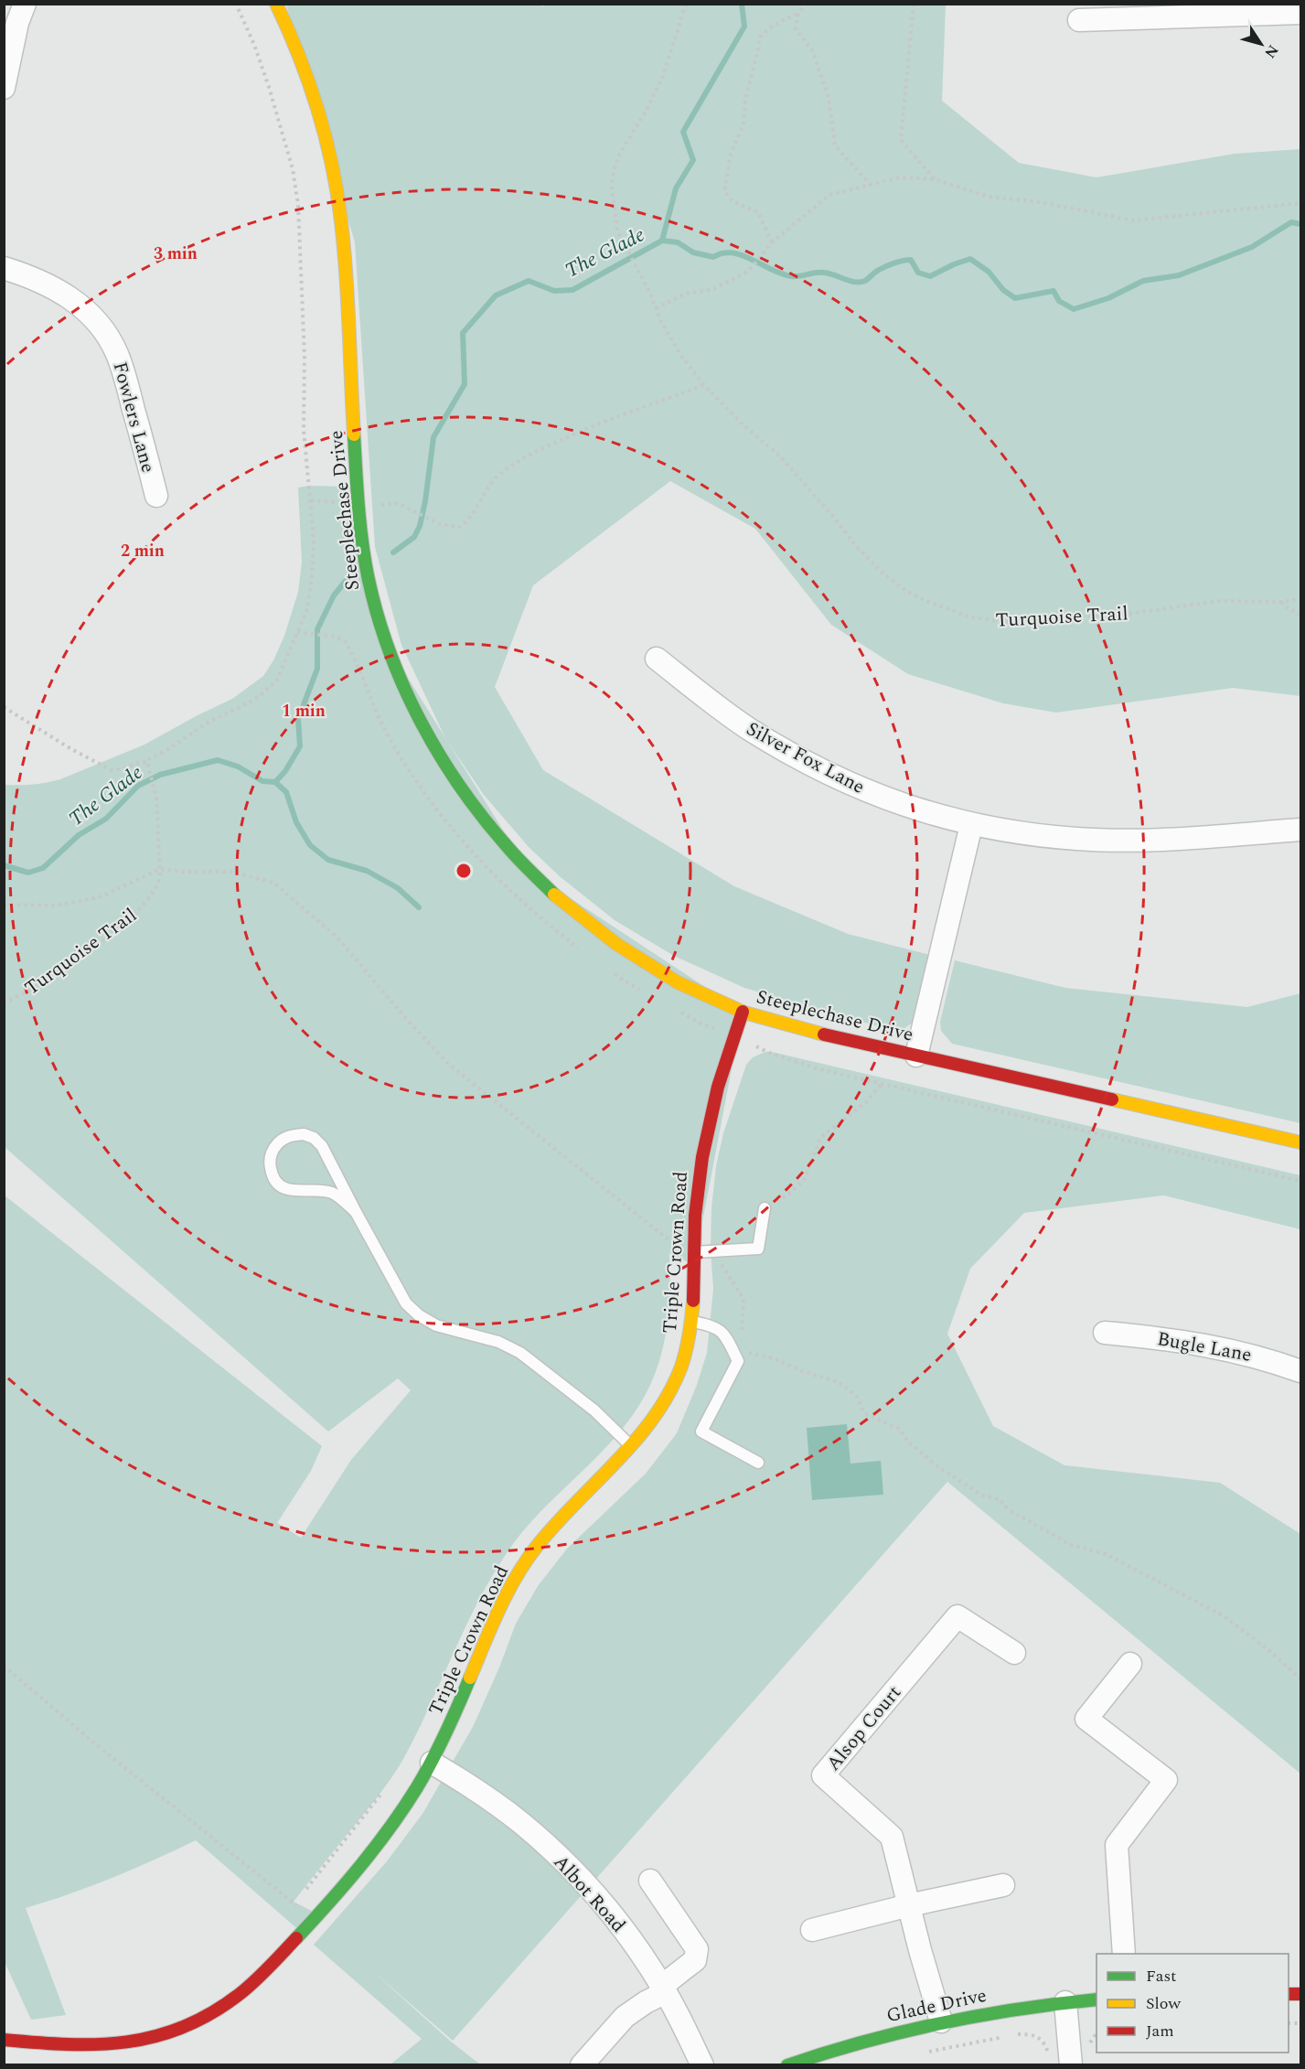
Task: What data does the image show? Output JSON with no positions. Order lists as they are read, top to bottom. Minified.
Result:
{"streets":{"street":["Fowlers Lane","Steeplechase Drive","Silver Fox Lane","Triple Crown Road","Bugle Lane","Alsop Court","Albot Road","Glade Drive"],"path":["Turquoise Trail"]},"crossings":[["Steeplechase Drive","Triple Crown Road"],["Triple Crown Road","Albot Road"],["Alsop Court","Glade Drive"]],"water":["The Glade"],"legend":["Fast","Slow","Jam"],"north":"bottom right","rings":["3 min","2 min","1 min"]}
